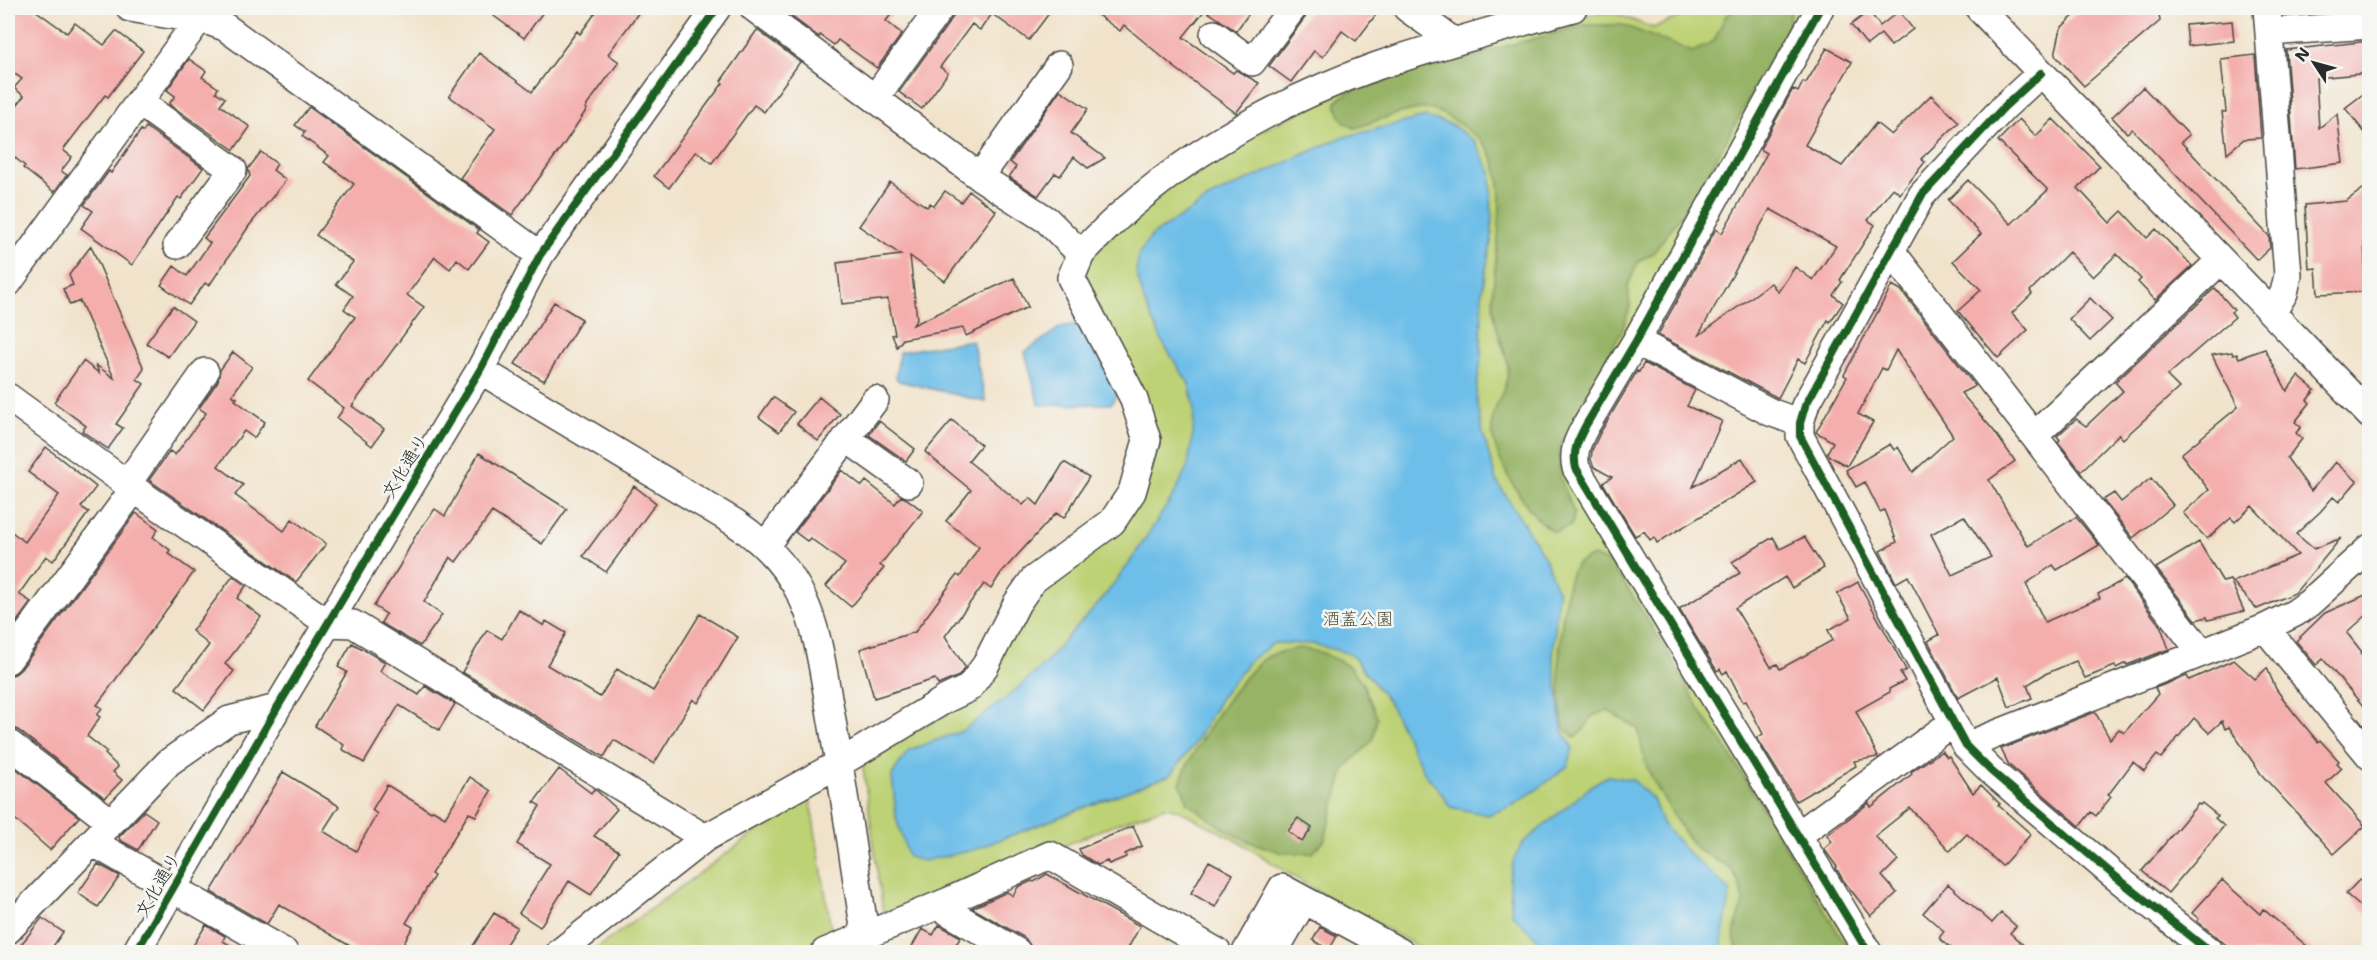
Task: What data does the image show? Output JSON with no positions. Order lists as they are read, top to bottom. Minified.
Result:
{"streets":{"street":["文化通り"]},"parks":["酒蓋公園"],"north":"top left"}
